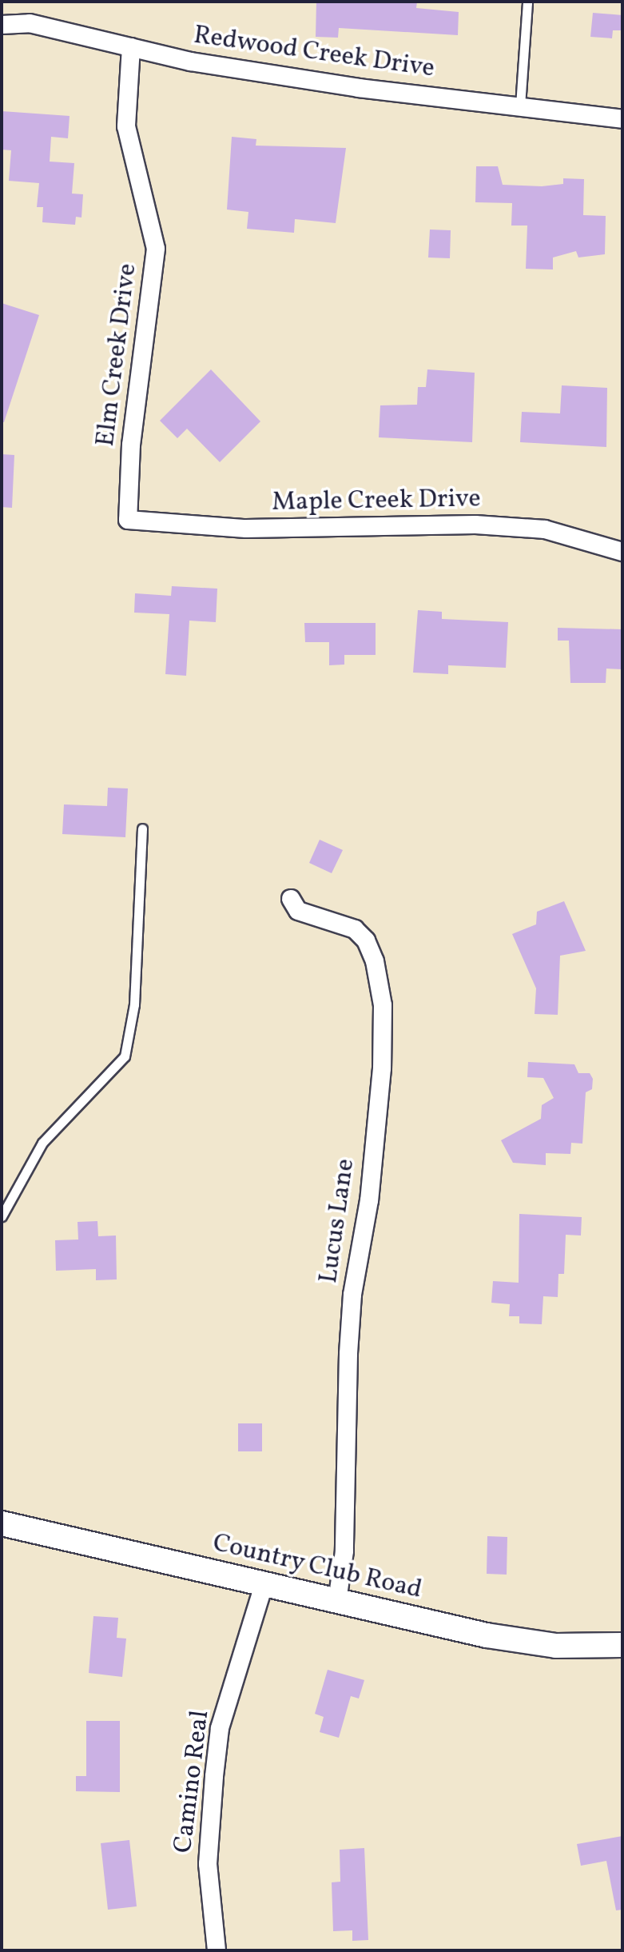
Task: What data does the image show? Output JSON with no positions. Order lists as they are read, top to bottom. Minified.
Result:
{"streets":{"main road":["Country Club Road"],"street":["Redwood Creek Drive","Elm Creek Drive","Maple Creek Drive","Lucus Lane","Camino Real"]},"crossings":[["Redwood Creek Drive","Elm Creek Drive"],["Elm Creek Drive","Maple Creek Drive"],["Lucus Lane","Country Club Road"],["Country Club Road","Camino Real"]]}
